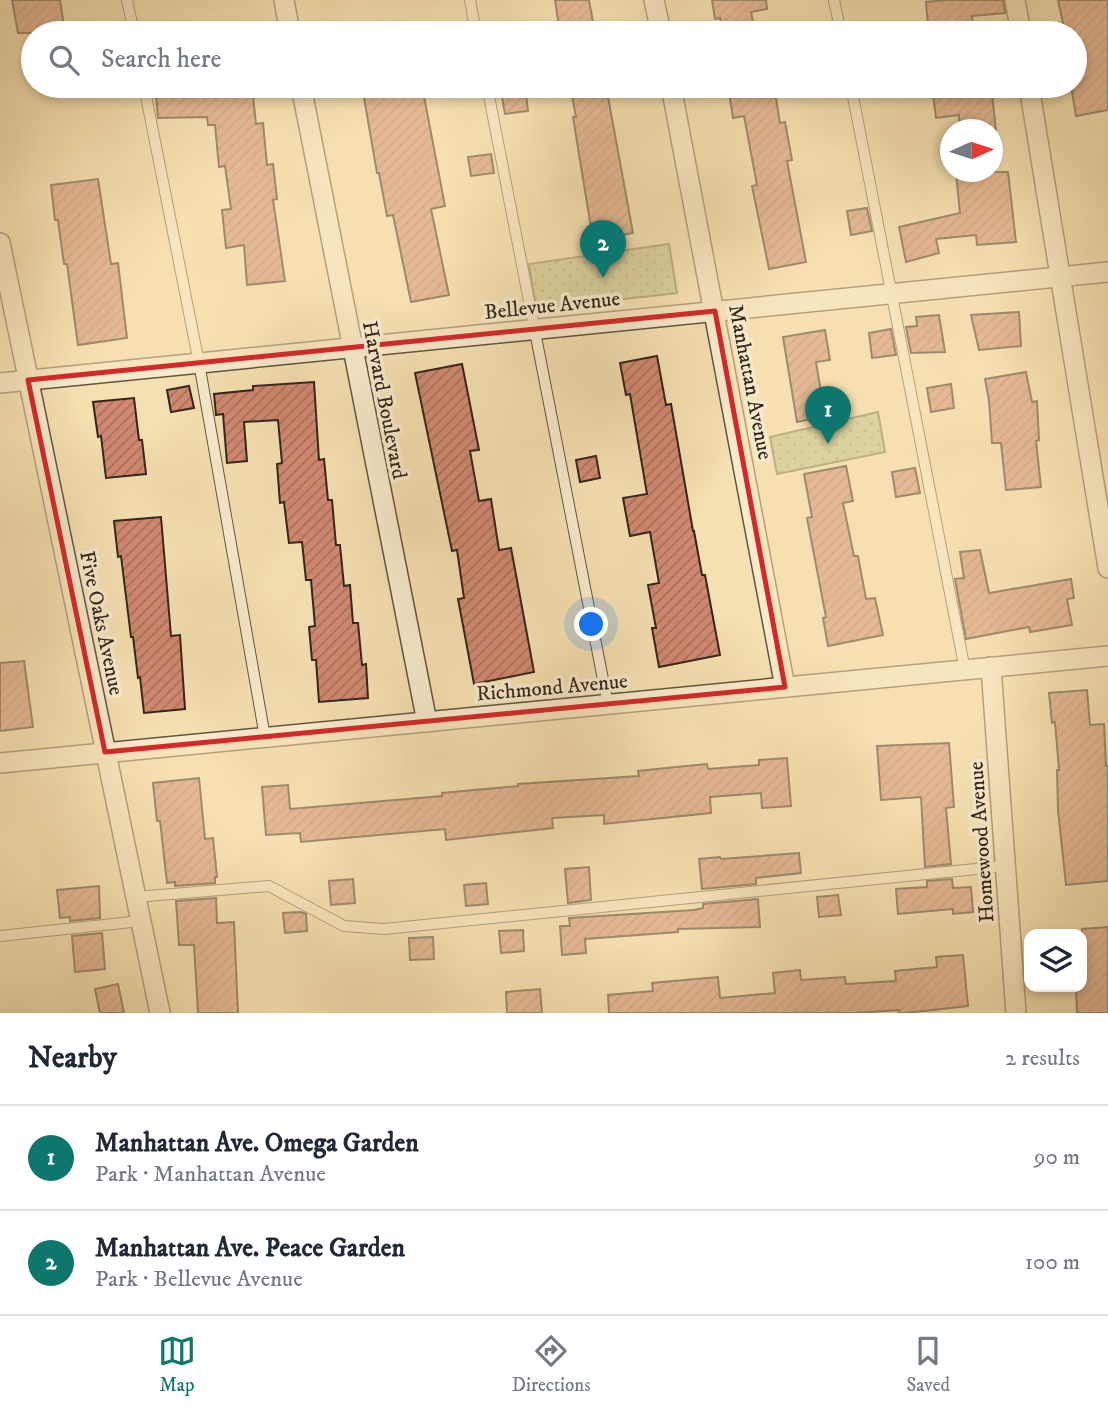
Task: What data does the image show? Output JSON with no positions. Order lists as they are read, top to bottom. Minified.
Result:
{"streets":{"street":["Bellevue Avenue","Manhattan Avenue","Harvard Boulevard","Five Oaks Avenue","Richmond Avenue","Homewood Avenue"]},"crossings":[["Bellevue Avenue","Manhattan Avenue"],["Bellevue Avenue","Harvard Boulevard"],["Bellevue Avenue","Five Oaks Avenue"],["Manhattan Avenue","Richmond Avenue"],["Harvard Boulevard","Richmond Avenue"],["Five Oaks Avenue","Richmond Avenue"],["Richmond Avenue","Homewood Avenue"]],"north":"right","page":{"search":"Search here","pins":["2","1"],"heading":["Nearby","2 results"],"list":[{"mark":"1","name":"Manhattan Ave. Omega Garden","note":"Park · Manhattan Avenue","value":"90 m"},{"mark":"2","name":"Manhattan Ave. Peace Garden","note":"Park · Bellevue Avenue","value":"100 m"}],"nav":["Map","Directions","Saved"]}}
